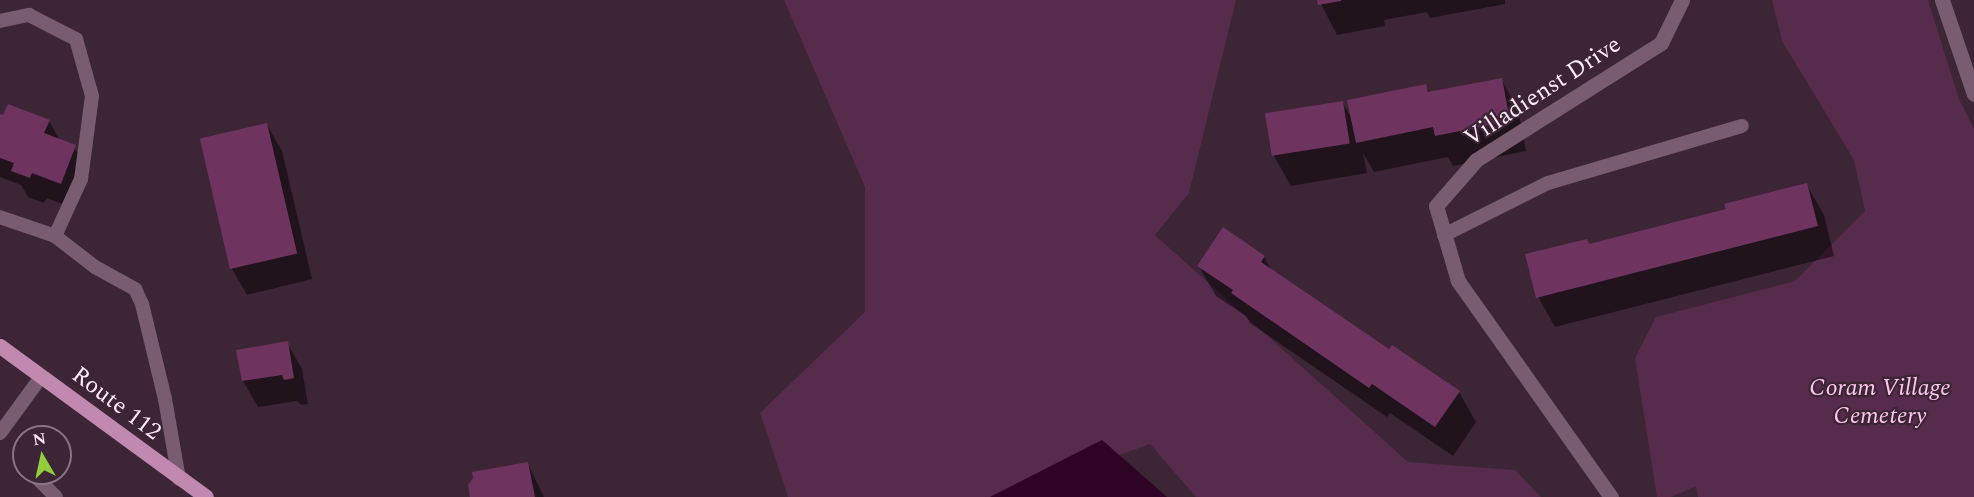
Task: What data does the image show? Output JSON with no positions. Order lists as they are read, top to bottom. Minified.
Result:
{"streets":{"main road":["Route 112"],"street":["Villadienst Drive"]},"parks":["Coram Village Cemetery"],"north":"top"}
